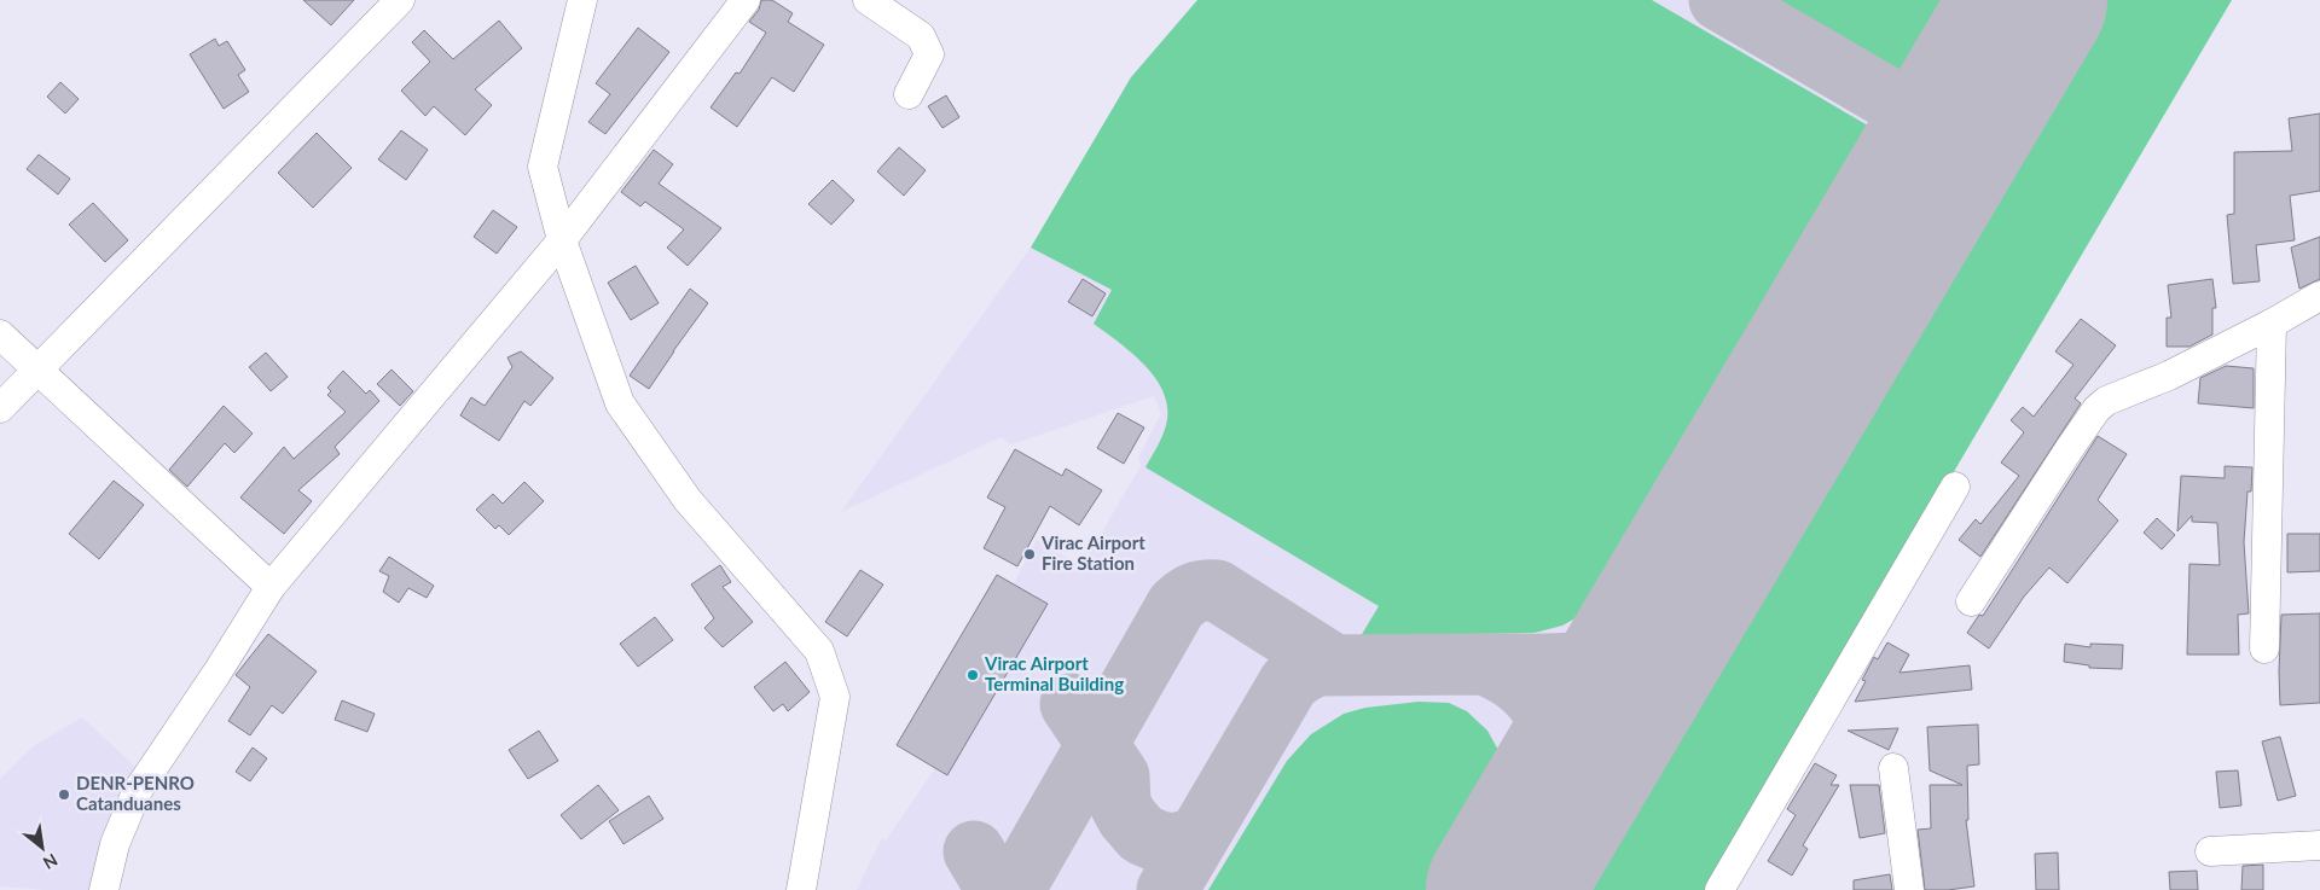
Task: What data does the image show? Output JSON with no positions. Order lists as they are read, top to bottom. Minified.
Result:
{"places":["Virac Airport Fire Station","Virac Airport Terminal Building","DENR-PENRO Catanduanes"],"north":"bottom right"}
